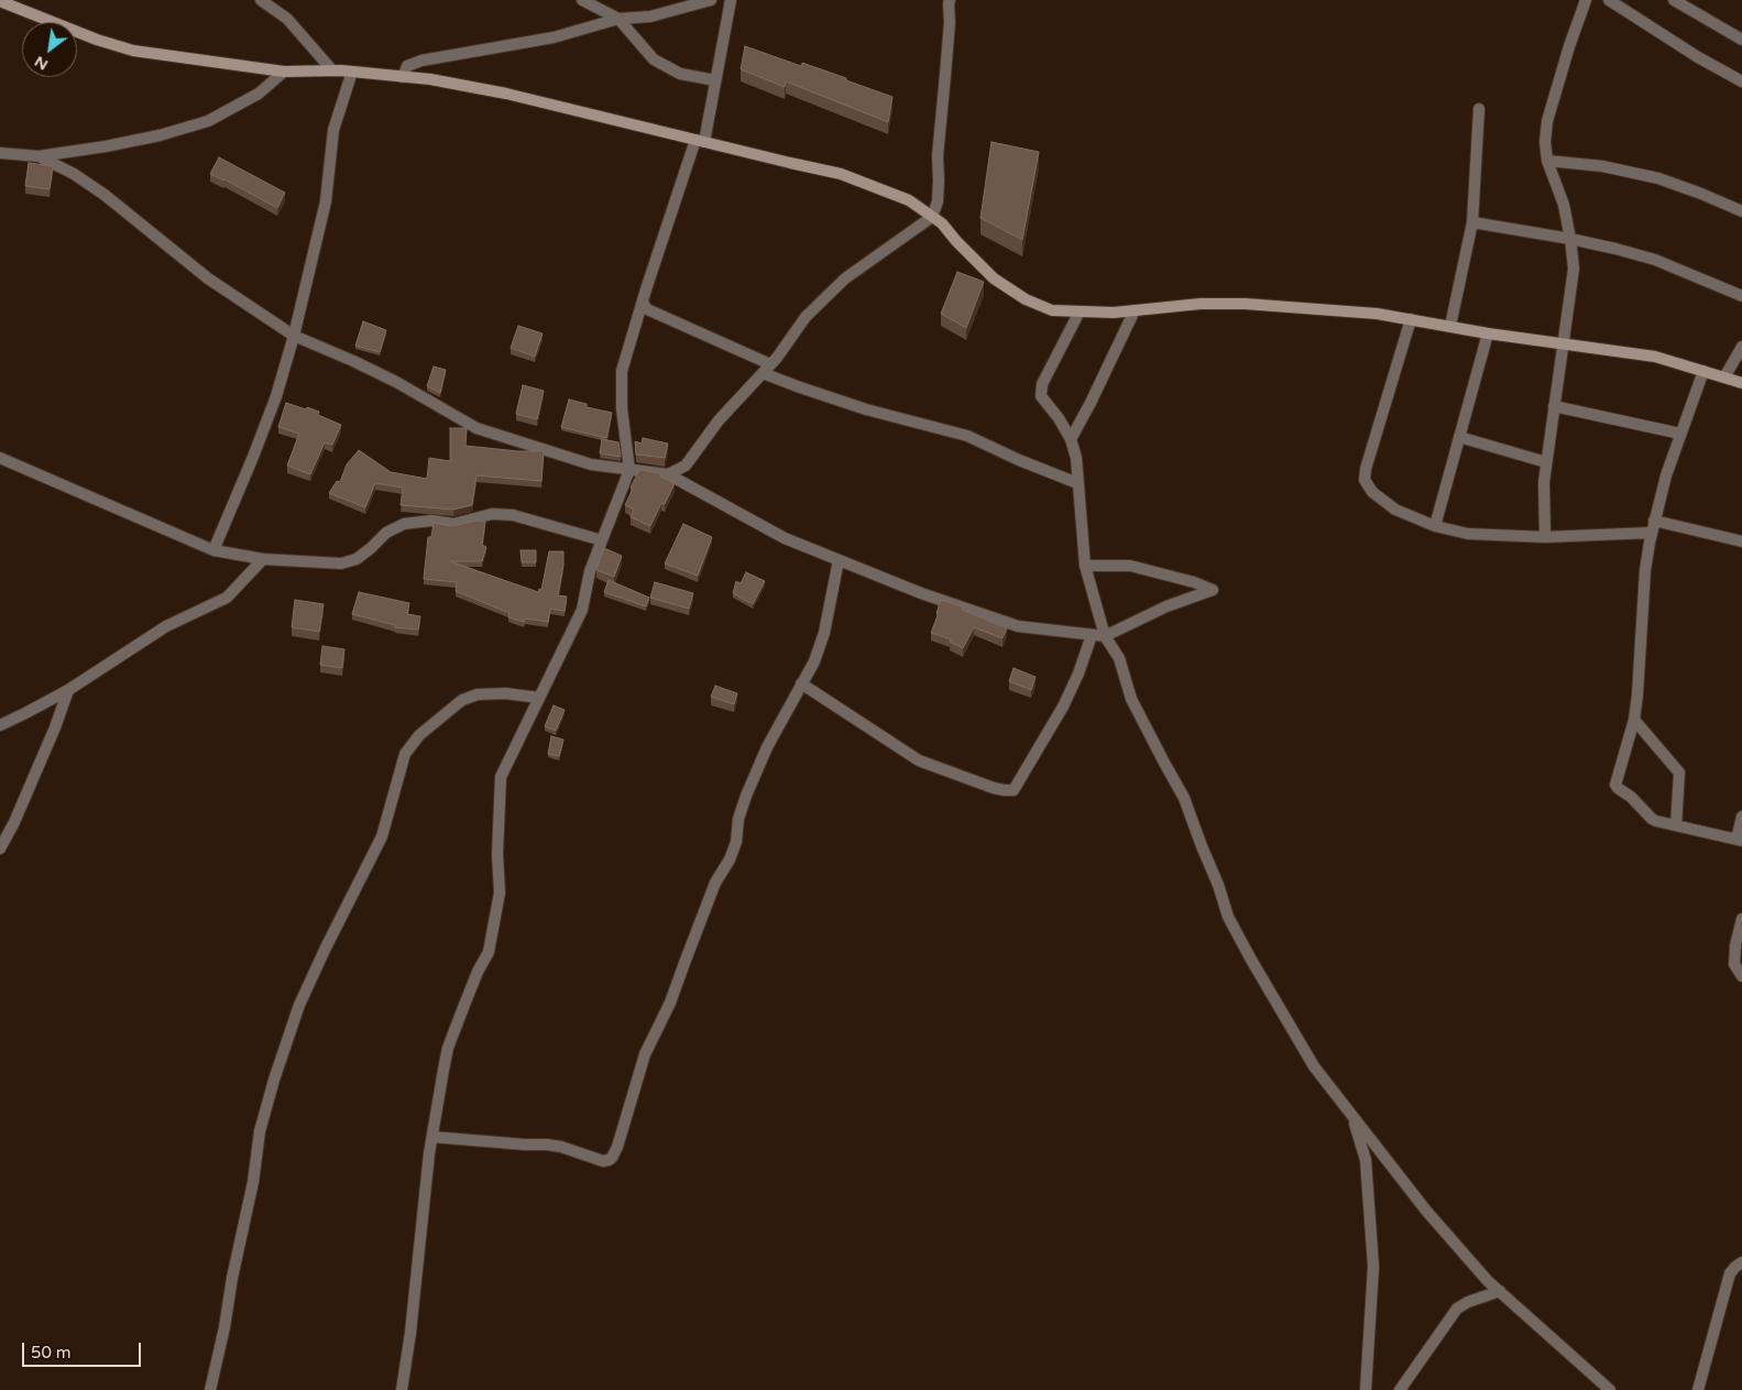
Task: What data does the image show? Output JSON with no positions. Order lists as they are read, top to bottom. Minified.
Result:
{"scale_bar":"50 m","north":"bottom left"}
